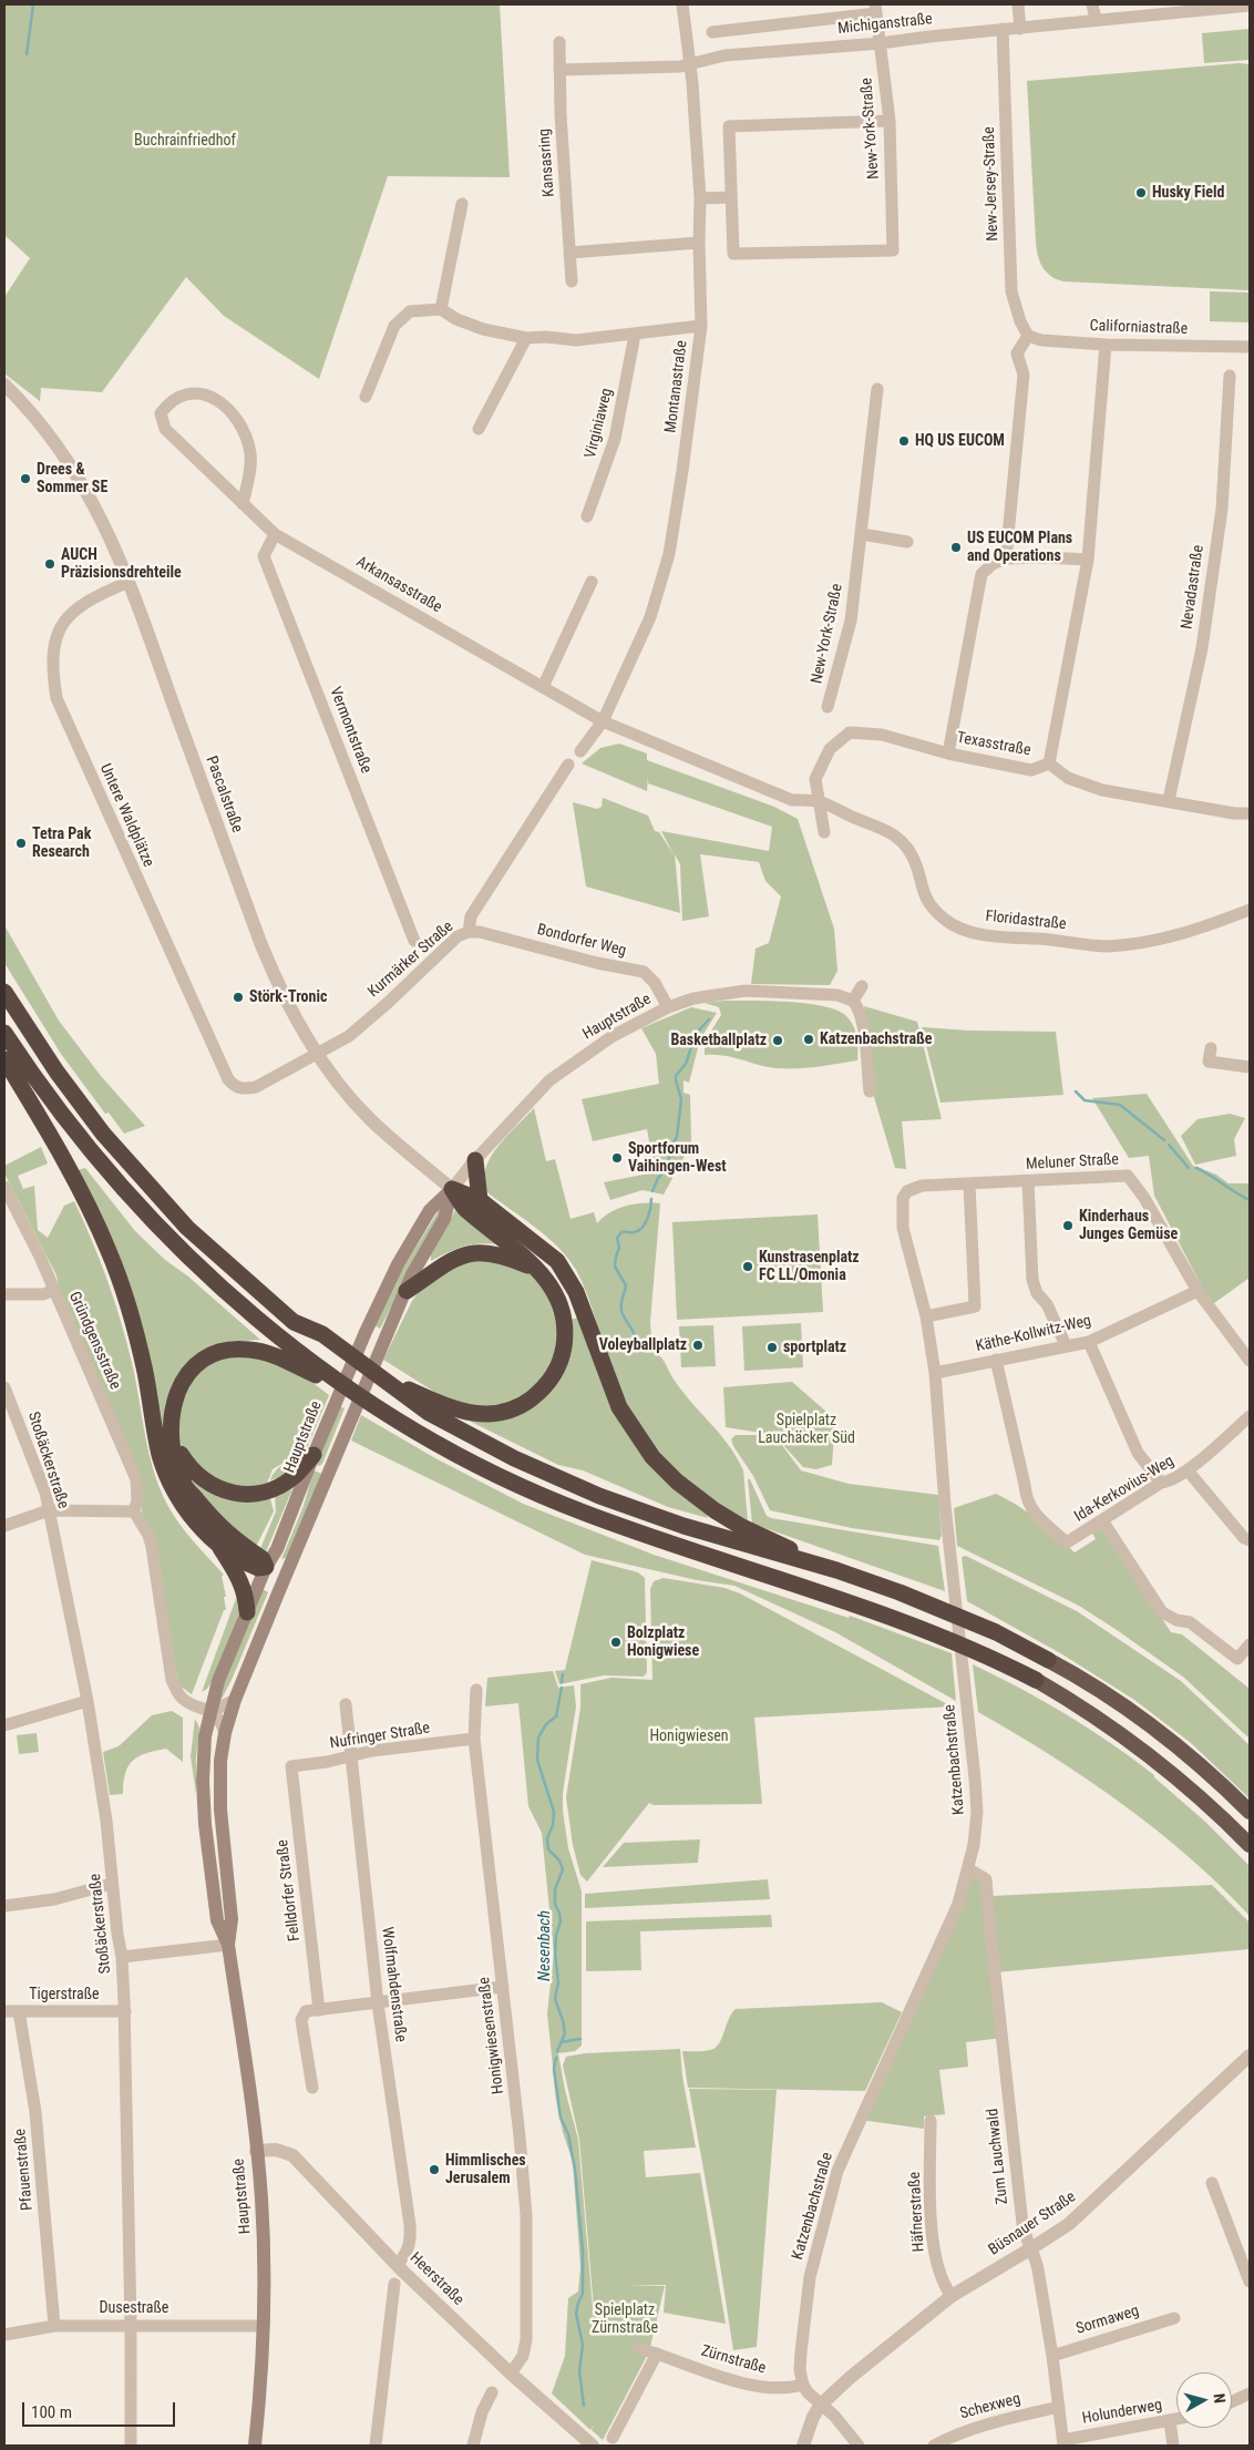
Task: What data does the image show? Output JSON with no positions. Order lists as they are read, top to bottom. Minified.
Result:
{"streets":{"main road":["Hauptstraße"],"street":["Michiganstraße","New-York-Straße","Kansasring","New-Jersey-Straße","Californiastraße","Montanastraße","Virginiaweg","Arkansasstraße","Nevadastraße","Vermontstraße","Texasstraße","Pascalstraße","Untere Waldplätze","Floridastraße","Bondorfer Weg","Kurmärker Straße","Meluner Straße","Käthe-Kollwitz-Weg","Gründgensstraße","Stoßäckerstraße","Ida-Kerkovius-Weg","Nufringer Straße","Katzenbachstraße","Felldorfer Straße","Wolfmahdenstraße","Tigerstraße","Honigwiesenstraße","Zum Lauchwald","Pfauenstraße","Häfnerstraße","Büsnauer Straße","Heerstraße","Dusestraße","Sormaweg","Zürnstraße","Schexweg","Holunderweg"]},"crossings":[["Michiganstraße","New-York-Straße"],["Michiganstraße","New-Jersey-Straße"],["Michiganstraße","Montanastraße"],["New-Jersey-Straße","Californiastraße"],["Montanastraße","Arkansasstraße"],["Arkansasstraße","Vermontstraße"],["Arkansasstraße","Texasstraße"],["Arkansasstraße","Floridastraße"],["Nevadastraße","Texasstraße"],["Texasstraße","Floridastraße"],["Pascalstraße","Untere Waldplätze"],["Pascalstraße","Hauptstraße"],["Untere Waldplätze","Kurmärker Straße"],["Bondorfer Weg","Kurmärker Straße"],["Bondorfer Weg","Hauptstraße"],["Hauptstraße","Heerstraße"],["Hauptstraße","Dusestraße"],["Meluner Straße","Käthe-Kollwitz-Weg"],["Meluner Straße","Katzenbachstraße"],["Käthe-Kollwitz-Weg","Ida-Kerkovius-Weg"],["Käthe-Kollwitz-Weg","Katzenbachstraße"],["Stoßäckerstraße","Tigerstraße"],["Stoßäckerstraße","Dusestraße"],["Nufringer Straße","Felldorfer Straße"],["Nufringer Straße","Wolfmahdenstraße"],["Nufringer Straße","Honigwiesenstraße"],["Katzenbachstraße","Zum Lauchwald"],["Katzenbachstraße","Zürnstraße"],["Wolfmahdenstraße","Heerstraße"],["Tigerstraße","Pfauenstraße"],["Honigwiesenstraße","Heerstraße"],["Zum Lauchwald","Büsnauer Straße"],["Zum Lauchwald","Sormaweg"],["Zum Lauchwald","Schexweg"],["Zum Lauchwald","Holunderweg"],["Pfauenstraße","Dusestraße"],["Häfnerstraße","Büsnauer Straße"]],"water":["Nesenbach"],"parks":["Buchrainfriedhof","Spielplatz Lauchäcker Süd","Honigwiesen","Spielplatz Zürnstraße"],"places":["Husky Field","HQ US EUCOM","Drees & Sommer SE","US EUCOM Plans and Operations","AUCH Präzisionsdrehteile","Tetra Pak Research","Störk-Tronic","Katzenbachstraße","Basketballplatz","Sportforum Vaihingen-West","Kinderhaus Junges Gemüse","Kunstrasenplatz FC LL/Omonia","Voleyballplatz","sportplatz","Bolzplatz Honigwiese","Himmlisches Jerusalem"],"scale_bar":"100 m","north":"right"}
